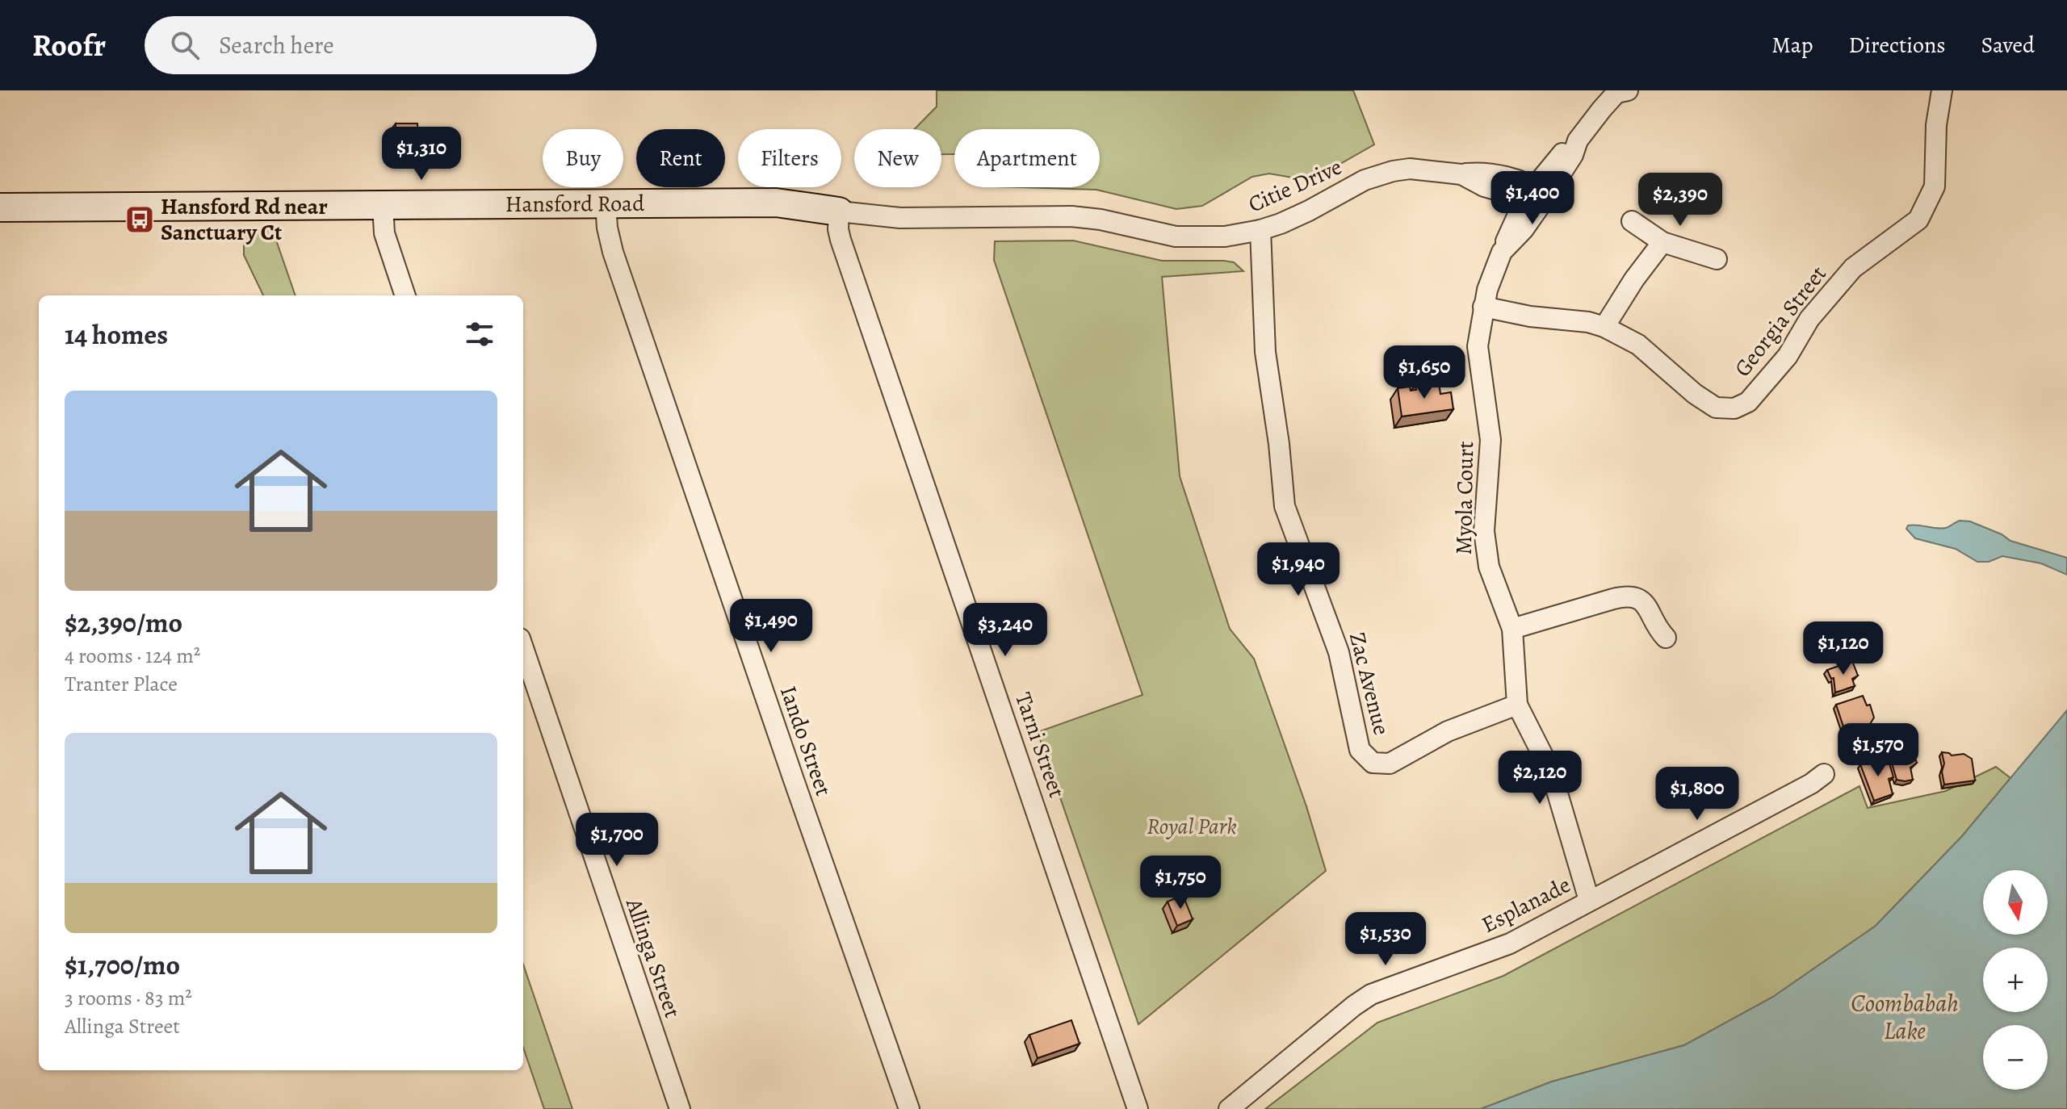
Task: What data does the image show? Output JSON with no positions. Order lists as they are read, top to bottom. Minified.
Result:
{"streets":{"street":["Citie Drive","Hansford Road","Georgia Street","Myola Court","Zac Avenue","Iando Street","Tarni Street","Esplanade","Allinga Street"]},"crossings":[["Citie Drive","Hansford Road"],["Citie Drive","Myola Court"],["Citie Drive","Zac Avenue"],["Citie Drive","Tarni Street"],["Hansford Road","Iando Street"],["Hansford Road","Tarni Street"],["Georgia Street","Myola Court"],["Myola Court","Zac Avenue"],["Myola Court","Esplanade"]],"water":["Coombabah Lake"],"parks":["Royal Park"],"places":{"bus stop":["Hansford Rd near Sanctuary Ct"]},"north":"bottom","page":{"header":"Roofr","search":"Search here","nav":["Map","Directions","Saved"],"price":["$1,310","$1,400","$2,390","$1,650","$1,940","$1,490","$3,240","$1,120","$1,570","$2,120","$1,800","$1,700","$1,750","$1,530"],"chip":["Buy","Rent","Filters","New","Apartment"],"heading":"14 homes","list":[{"name":"$2,390/mo","note":"4 rooms · 124 m² · Tranter Place"},{"name":"$1,700/mo","note":"3 rooms · 83 m² · Allinga Street"}],"map_buttons":["+","−"]}}
